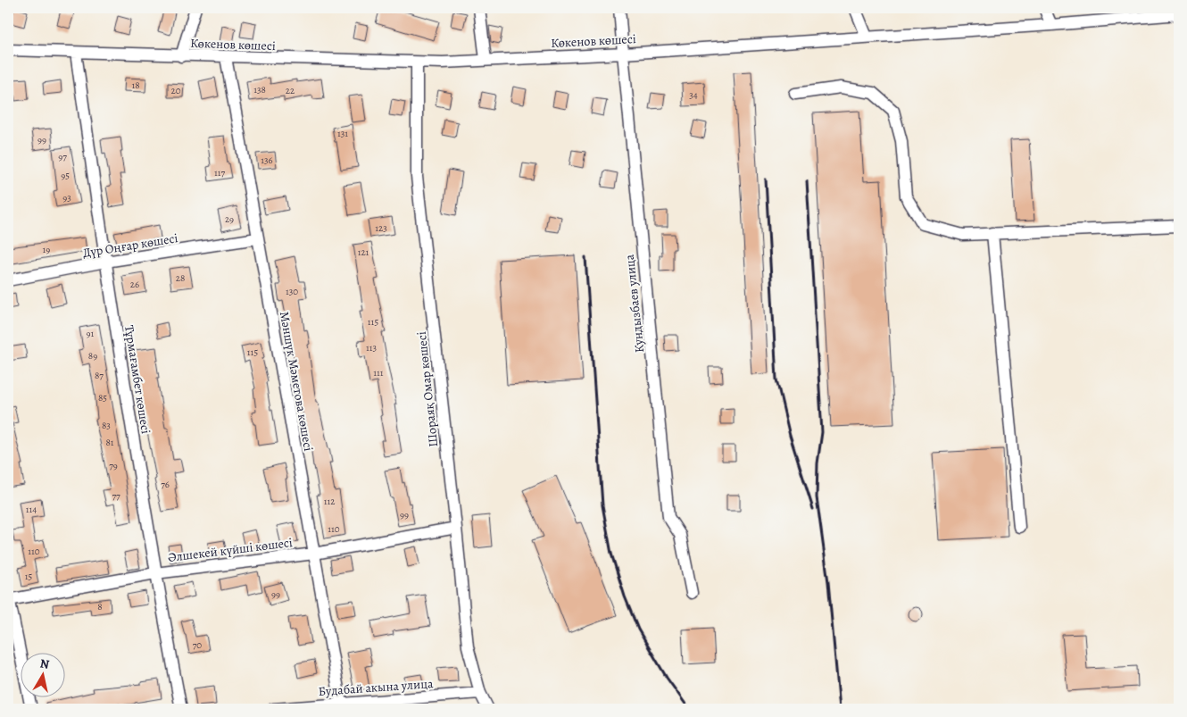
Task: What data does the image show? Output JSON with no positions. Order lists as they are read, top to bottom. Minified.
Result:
{"streets":{"street":["Көкенов көшесі","Дүр Оңғар көшесі","Кундызбаев улица","Тұрмағамбет көшесі","Мәншүк Мәметова көшесі","Шораяқ Омар көшесі","Әлшекей күйші көшесі","Будабай акына улица"]},"crossings":[["Көкенов көшесі","Кундызбаев улица"],["Көкенов көшесі","Тұрмағамбет көшесі"],["Көкенов көшесі","Мәншүк Мәметова көшесі"],["Көкенов көшесі","Шораяқ Омар көшесі"],["Дүр Оңғар көшесі","Тұрмағамбет көшесі"],["Дүр Оңғар көшесі","Мәншүк Мәметова көшесі"],["Тұрмағамбет көшесі","Әлшекей күйші көшесі"],["Мәншүк Мәметова көшесі","Әлшекей күйші көшесі"],["Мәншүк Мәметова көшесі","Будабай акына улица"],["Шораяқ Омар көшесі","Әлшекей күйші көшесі"],["Шораяқ Омар көшесі","Будабай акына улица"]],"house_numbers":["18","138","20","22","34","131","99","97","136","117","95","93","29","123","19","121","28","26","130","115","91","113","115","89","111","87","85","83","81","79","76","77","112","114","99","110","110","15","99","8","70"],"north":"top"}
